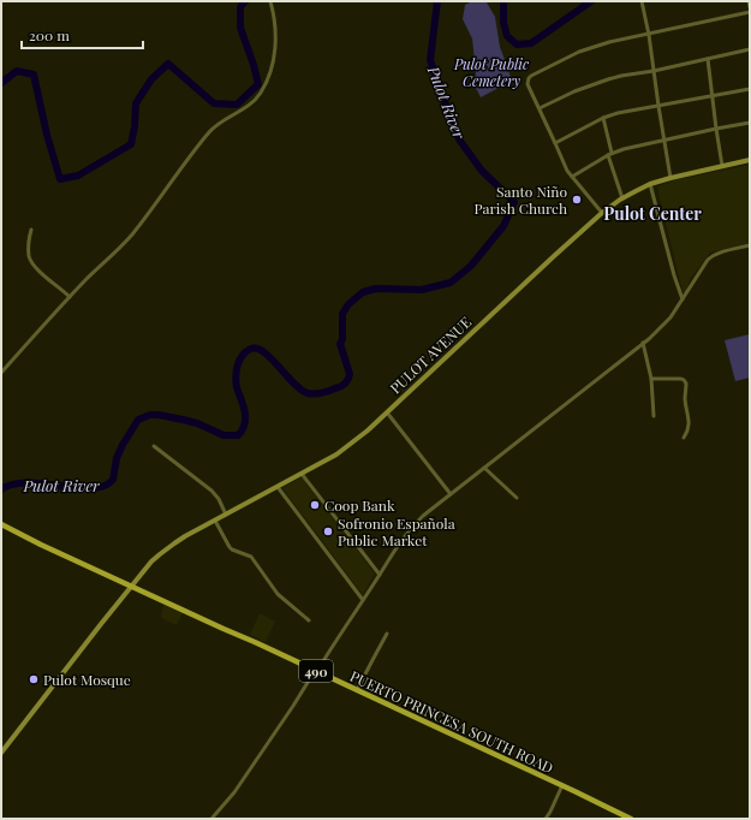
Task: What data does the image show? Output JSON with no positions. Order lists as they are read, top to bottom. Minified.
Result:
{"streets":{"main road":["490","PUERTO PRINCESA SOUTH ROAD"],"street":["PULOT AVENUE"]},"crossings":[["PULOT AVENUE","PUERTO PRINCESA SOUTH ROAD"]],"districts":["Pulot Center"],"water":["Pulot River"],"parks":["Pulot Public Cemetery"],"places":["Santo Niño Parish Church","Coop Bank","Sofronio Española Public Market","Pulot Mosque"],"scale_bar":"200 m"}
